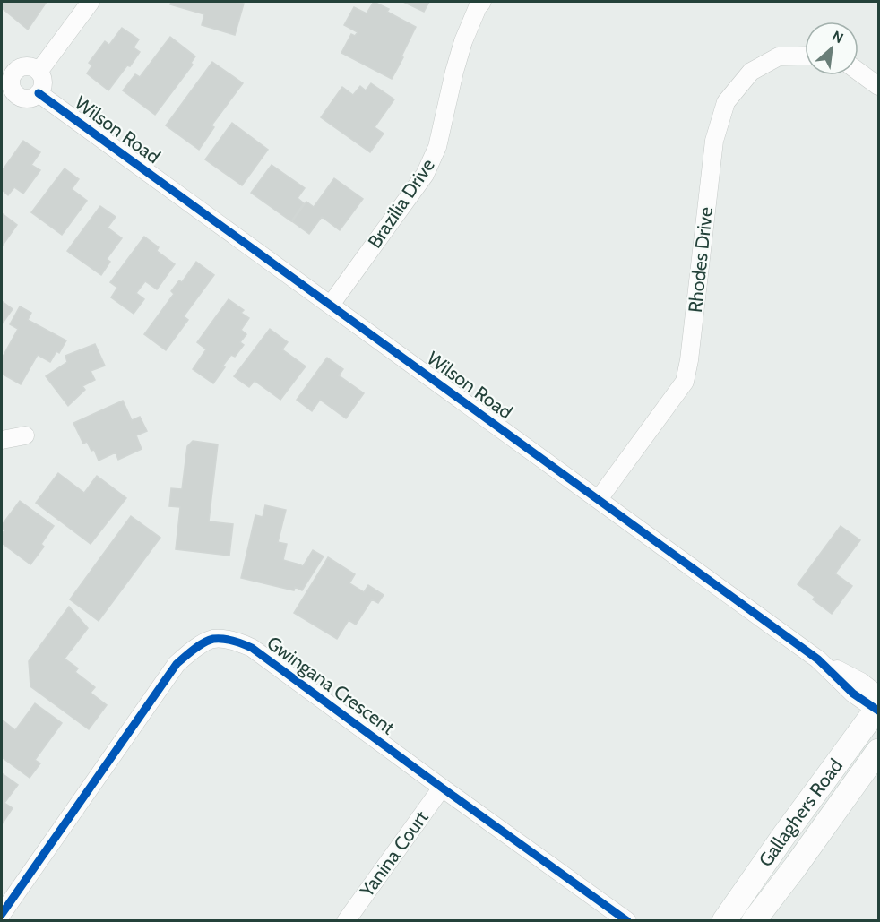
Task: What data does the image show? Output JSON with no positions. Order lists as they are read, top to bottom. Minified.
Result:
{"streets":{"street":["Wilson Road","Brazilia Drive","Rhodes Drive","Gwingana Crescent","Gallaghers Road","Yanina Court"]},"crossings":[["Wilson Road","Brazilia Drive"],["Wilson Road","Rhodes Drive"],["Wilson Road","Gallaghers Road"],["Gwingana Crescent","Yanina Court"]],"north":"top right"}
